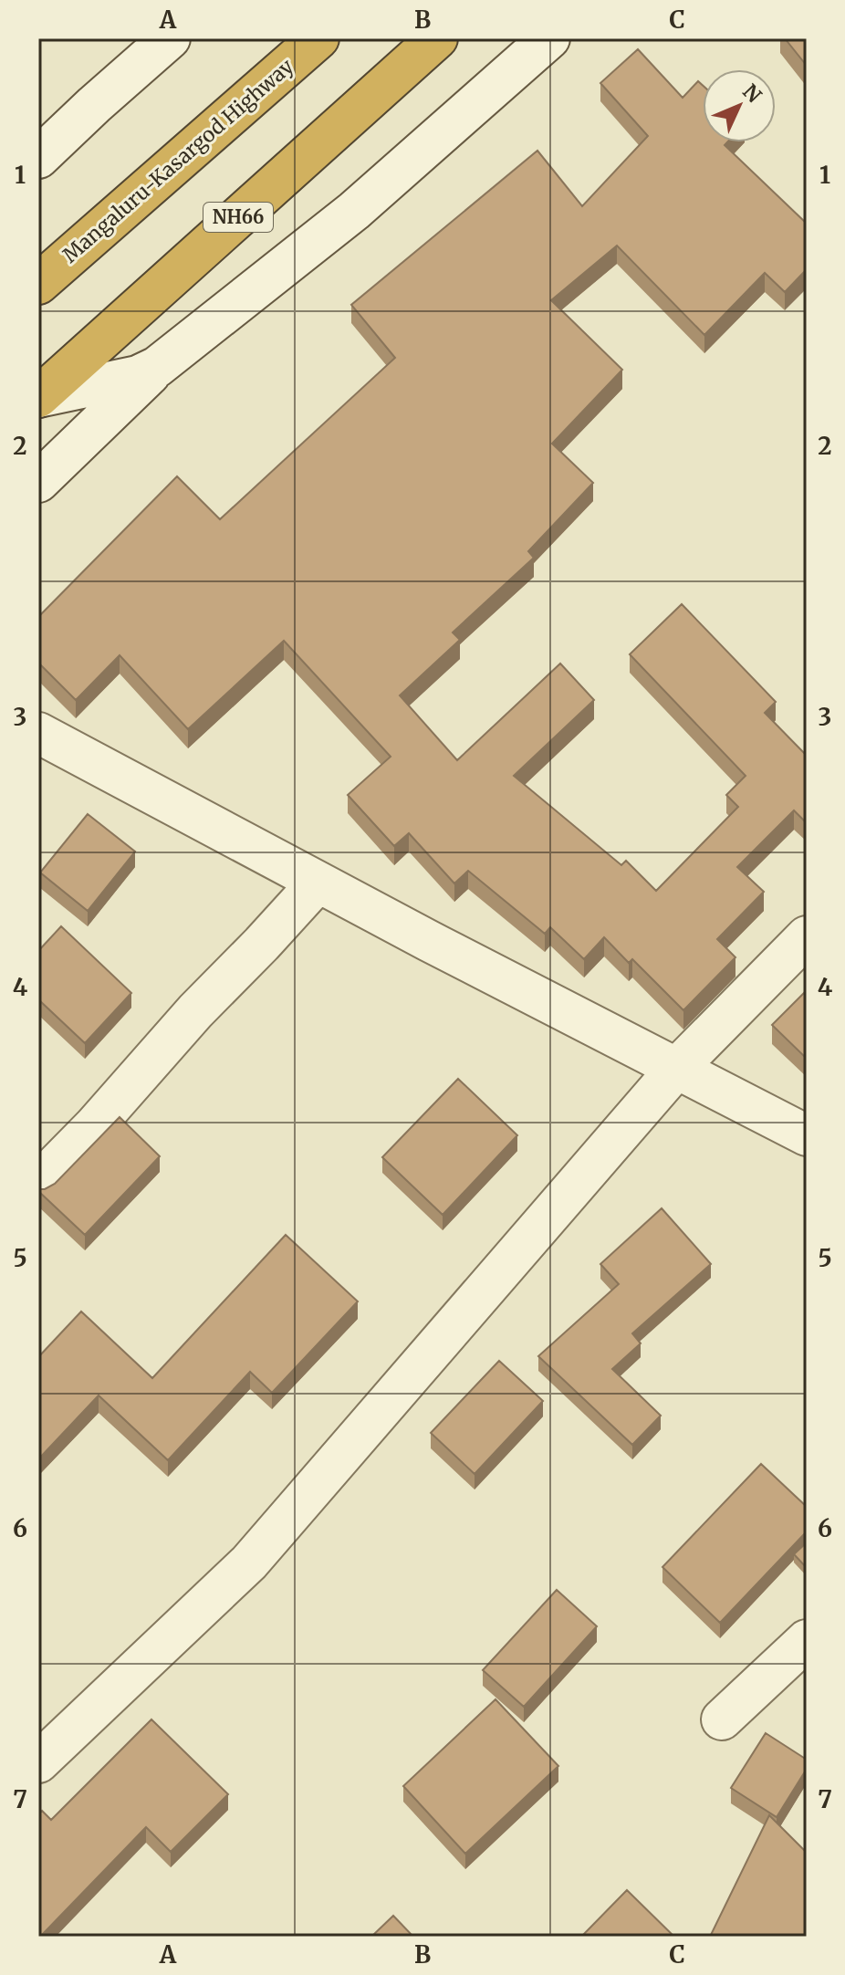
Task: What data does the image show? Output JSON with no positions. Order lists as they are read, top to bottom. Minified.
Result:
{"streets":{"highway":["Mangaluru-Kasargod Highway","NH66"]},"north":"top right","grid":{"columns":["A","B","C"],"rows":["1","2","3","4","5","6","7"]}}
